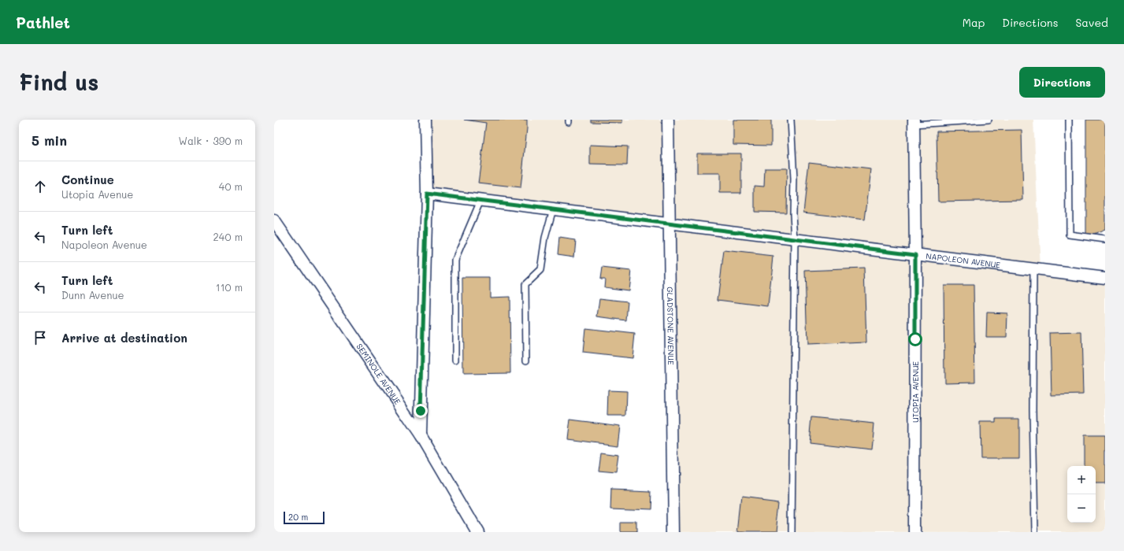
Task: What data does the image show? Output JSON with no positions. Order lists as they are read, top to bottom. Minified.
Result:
{"streets":{"street":["NAPOLEON AVENUE","GLADSTONE AVENUE","SEMINOLE AVENUE","UTOPIA AVENUE"]},"crossings":[["NAPOLEON AVENUE","GLADSTONE AVENUE"],["NAPOLEON AVENUE","UTOPIA AVENUE"]],"scale_bar":"20 m","page":{"header":"Pathlet","nav":["Map","Directions","Saved"],"buttons":"Directions","title":"Find us","heading":["5 min","Walk · 390 m"],"list":[["Continue","Utopia Avenue","40 m"],["Turn left","Napoleon Avenue","240 m"],["Turn left","Dunn Avenue","110 m"],"Arrive at destination"],"map_buttons":["+","−"],"scale":"20 m"}}
